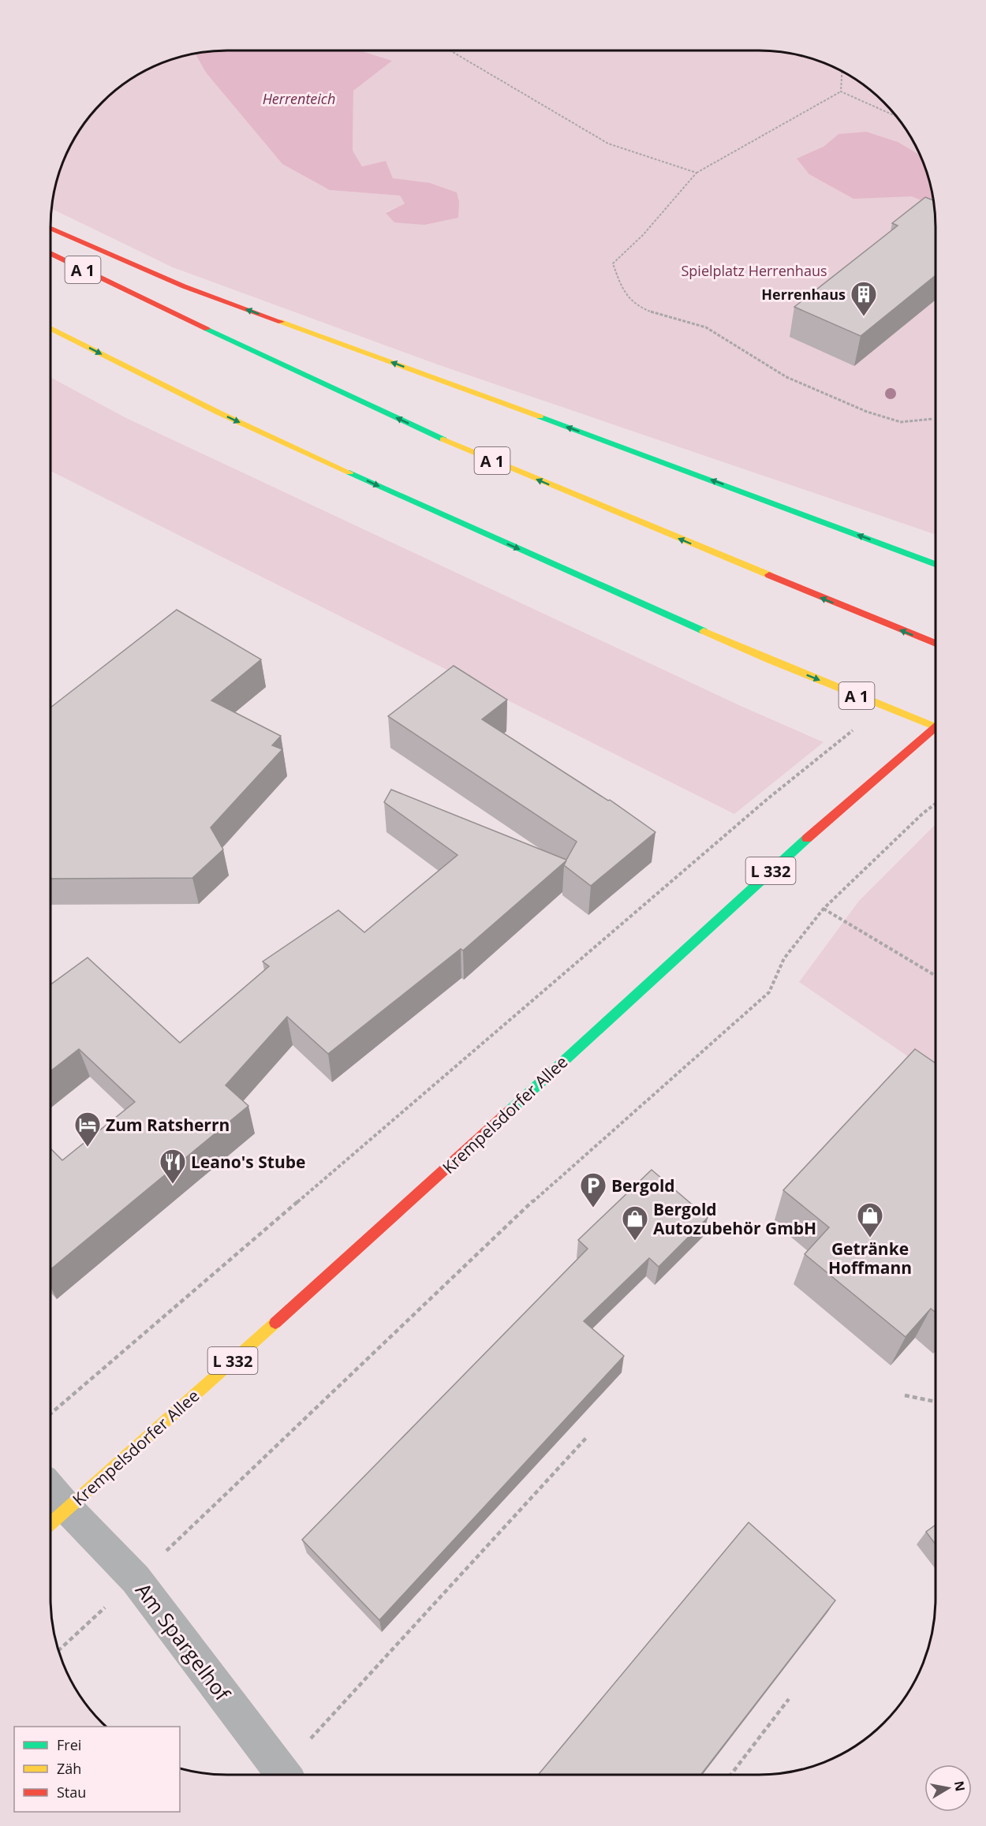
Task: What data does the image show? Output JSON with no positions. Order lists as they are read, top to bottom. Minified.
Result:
{"streets":{"main road":["A 1","L 332","Krempelsdorfer Allee"],"street":["Am Spargelhof"]},"crossings":[["Krempelsdorfer Allee","Am Spargelhof"]],"water":["Herrenteich"],"parks":["Spielplatz Herrenhaus"],"places":{"building":["Herrenhaus"],"hotel":["Zum Ratsherrn"],"restaurant":["Leano's Stube"],"parking":["Bergold"],"shop":["Getränke Hoffmann","Bergold Autozubehör GmbH"]},"legend":["Frei","Zäh","Stau"],"north":"right"}
